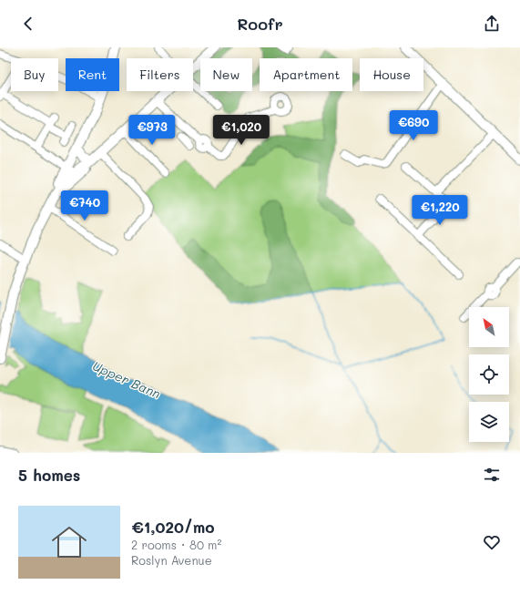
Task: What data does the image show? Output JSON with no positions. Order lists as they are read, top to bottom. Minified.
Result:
{"water":["Upper Bann"],"north":"top left","page":{"header":"Roofr","chip":["Buy","Rent","Filters","New","Apartment","House"],"price":["€690","€973","€1,020","€740","€1,220"],"heading":"5 homes","list":[{"name":"€1,020/mo","note":"2 rooms · 80 m² · Roslyn Avenue"}]}}
